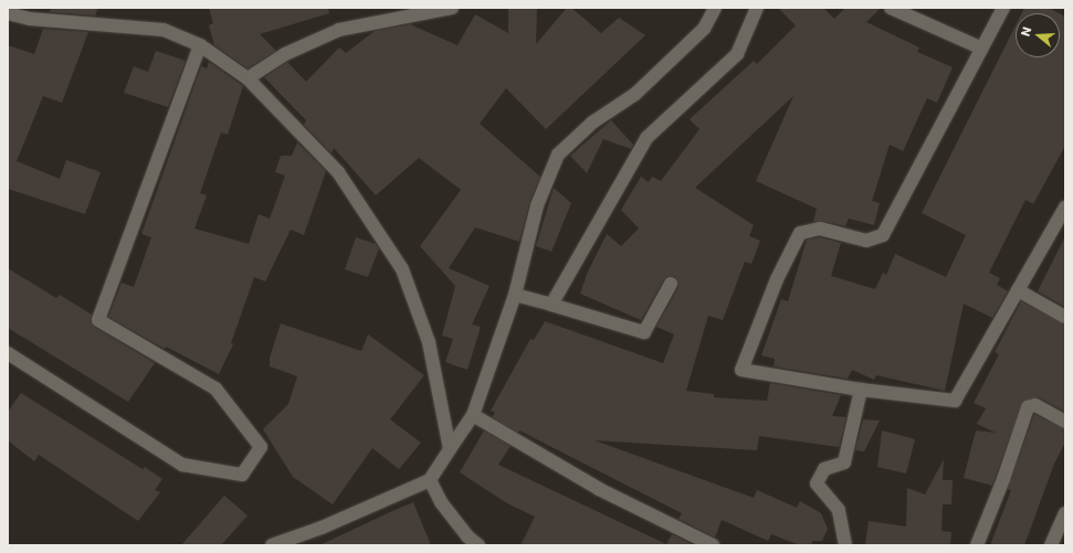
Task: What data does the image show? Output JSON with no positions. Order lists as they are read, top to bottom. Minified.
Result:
{"north":"left"}
